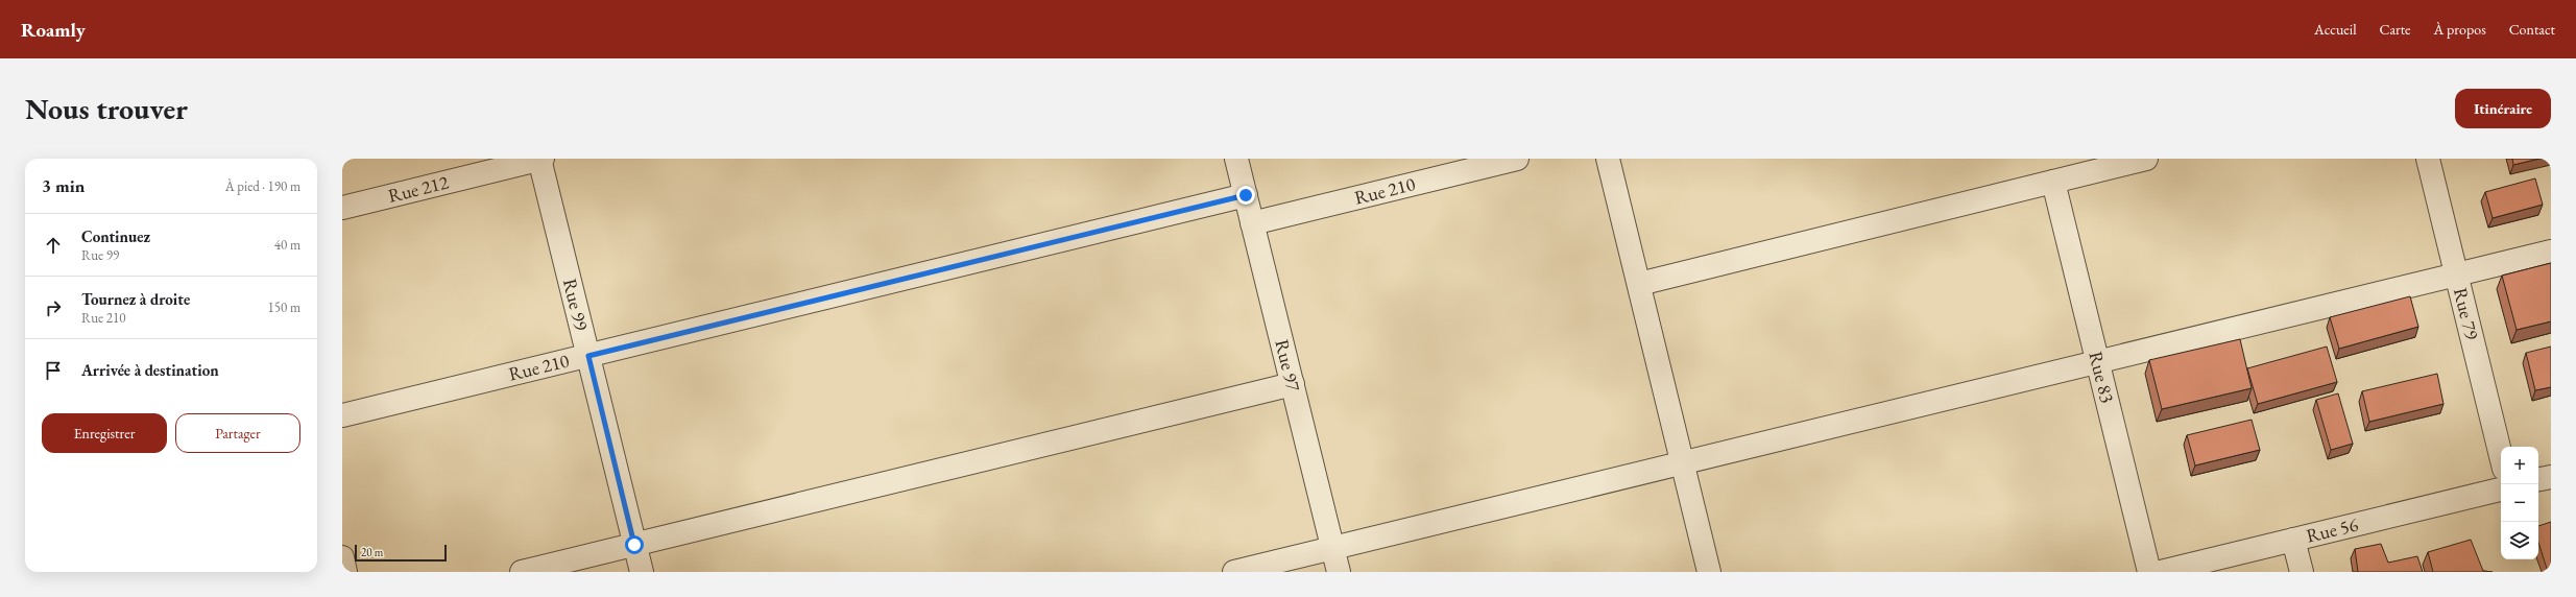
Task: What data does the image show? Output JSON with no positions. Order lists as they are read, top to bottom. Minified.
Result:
{"streets":{"street":["Rue 212","Rue 210","Rue 99","Rue 79","Rue 97","Rue 83","Rue 56"]},"crossings":[["Rue 212","Rue 99"],["Rue 210","Rue 99"],["Rue 210","Rue 97"]],"scale_bar":"20 m","page":{"header":"Roamly","nav":["Accueil","Carte","À propos","Contact"],"buttons":["Itinéraire",["Enregistrer","Partager"]],"title":"Nous trouver","heading":["3 min","À pied · 190 m"],"list":[["Continuez","Rue 99","40 m"],["Tournez à droite","Rue 210","150 m"],"Arrivée à destination"],"map_buttons":["+","−"],"scale":"20 m"}}
